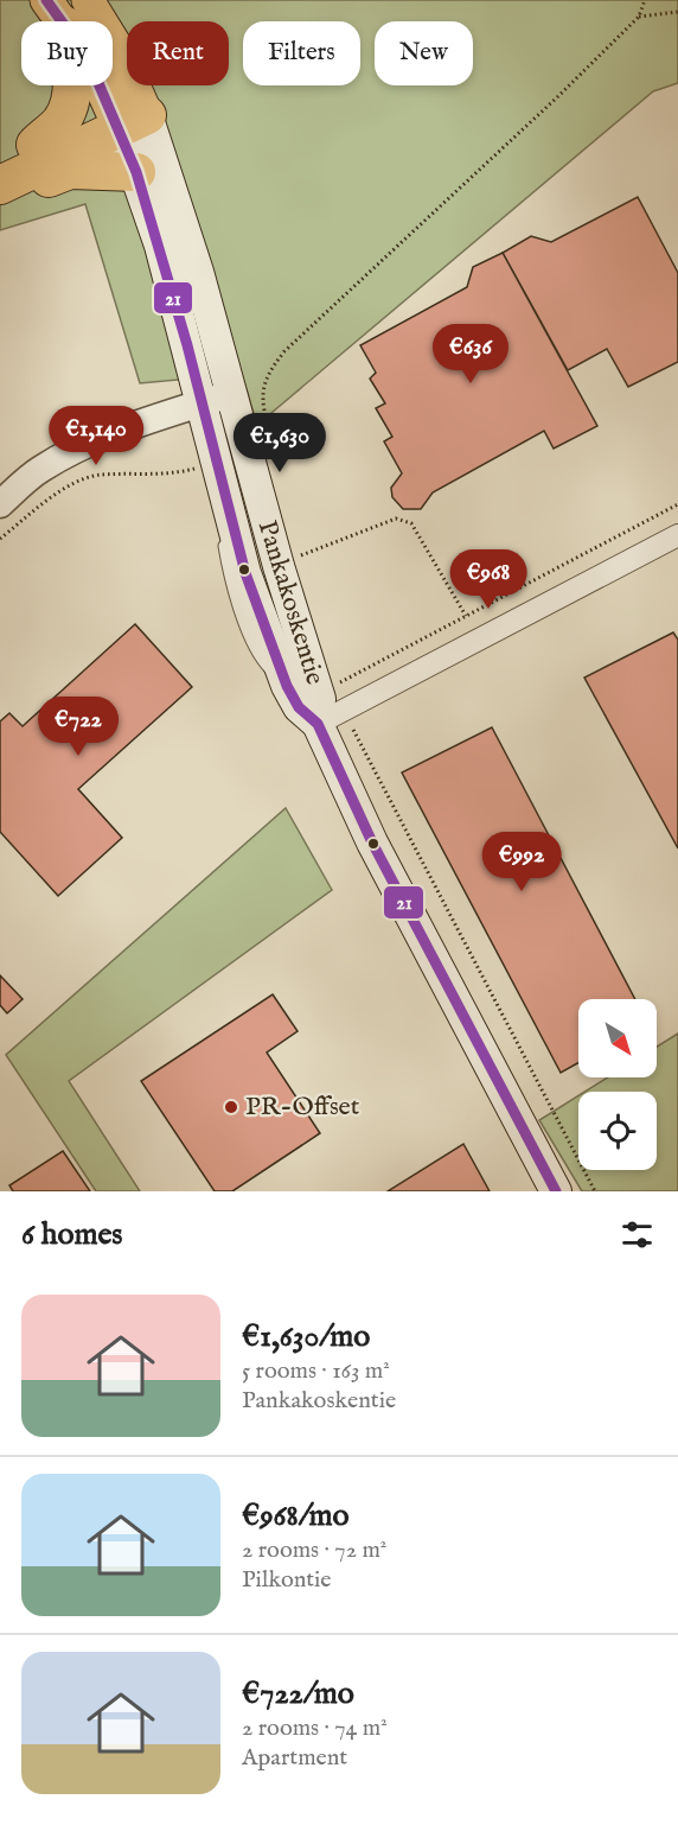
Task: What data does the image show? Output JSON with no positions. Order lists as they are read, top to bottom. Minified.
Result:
{"streets":{"main road":["Pankakoskentie"]},"places":["PR-Offset"],"lines":["transit line 21"],"north":"bottom right","page":{"chip":["Buy","Rent","Filters","New"],"price":["€636","€1,140","€1,630","€968","€722","€992"],"heading":"6 homes","list":[{"name":"€1,630/mo","note":"5 rooms · 163 m² · Pankakoskentie"},{"name":"€968/mo","note":"2 rooms · 72 m² · Pilkontie"},{"name":"€722/mo","note":"2 rooms · 74 m² · Apartment"}]}}
